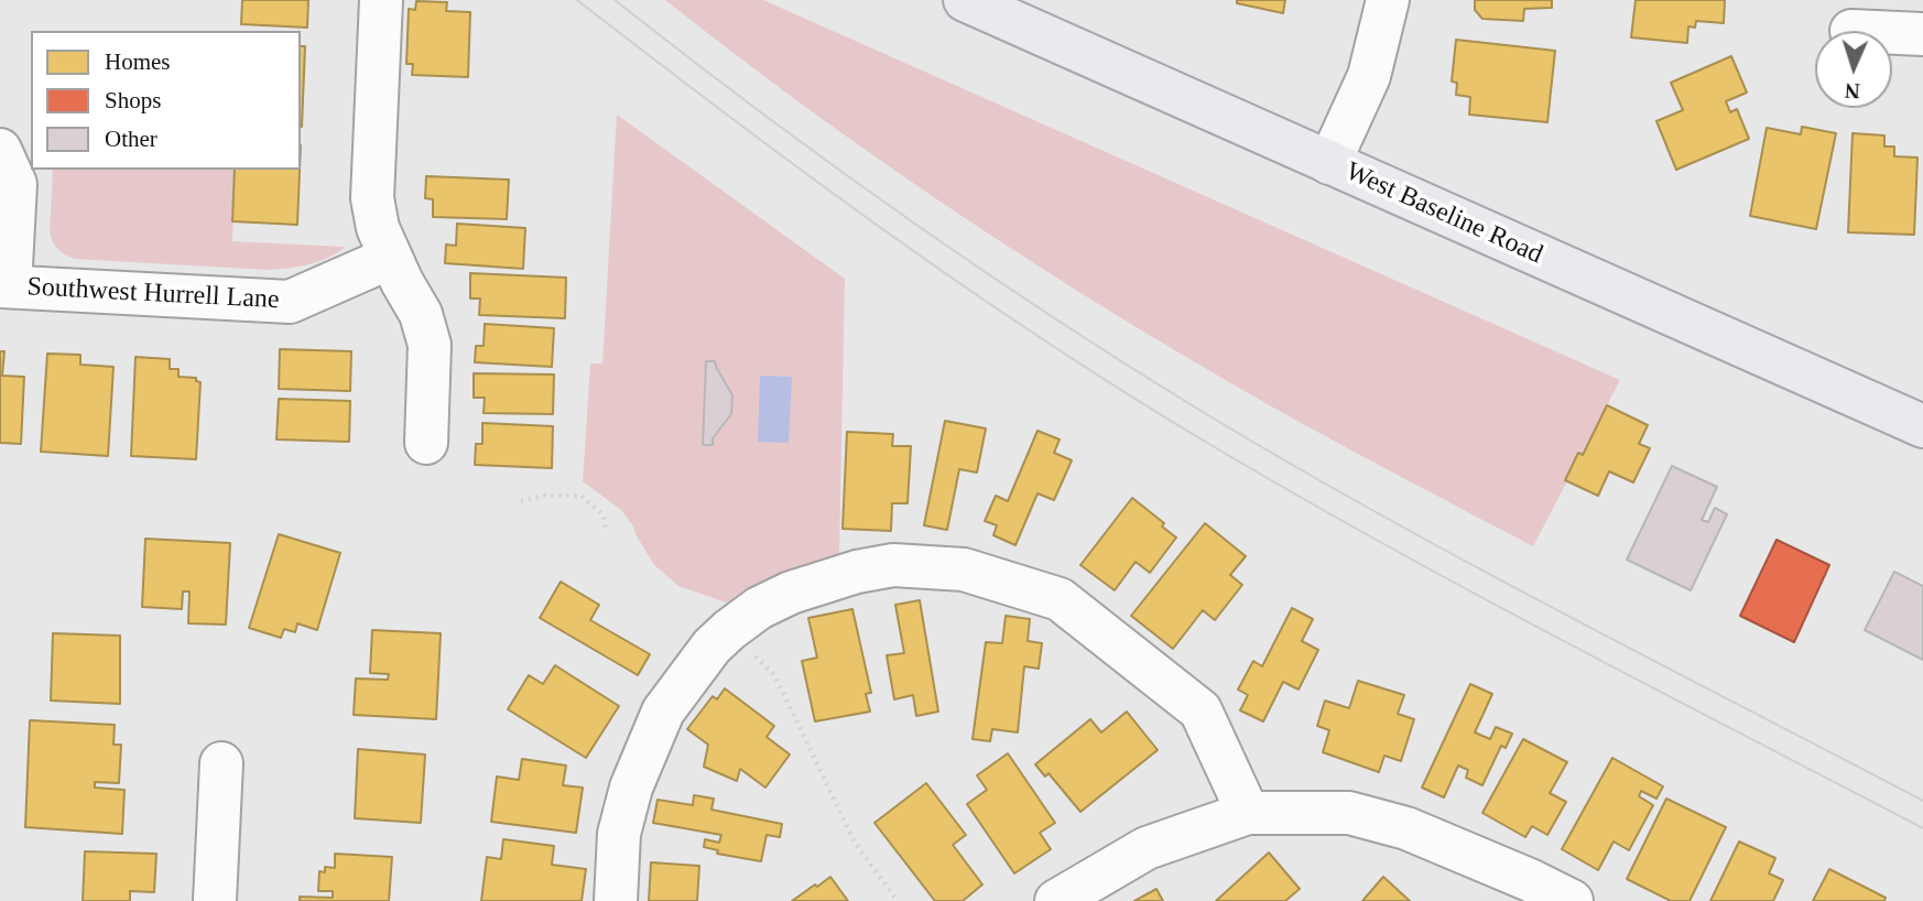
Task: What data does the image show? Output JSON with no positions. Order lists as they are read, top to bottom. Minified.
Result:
{"streets":{"main road":["West Baseline Road"],"street":["Southwest Hurrell Lane"]},"legend":["Homes","Shops","Other"],"north":"bottom"}
